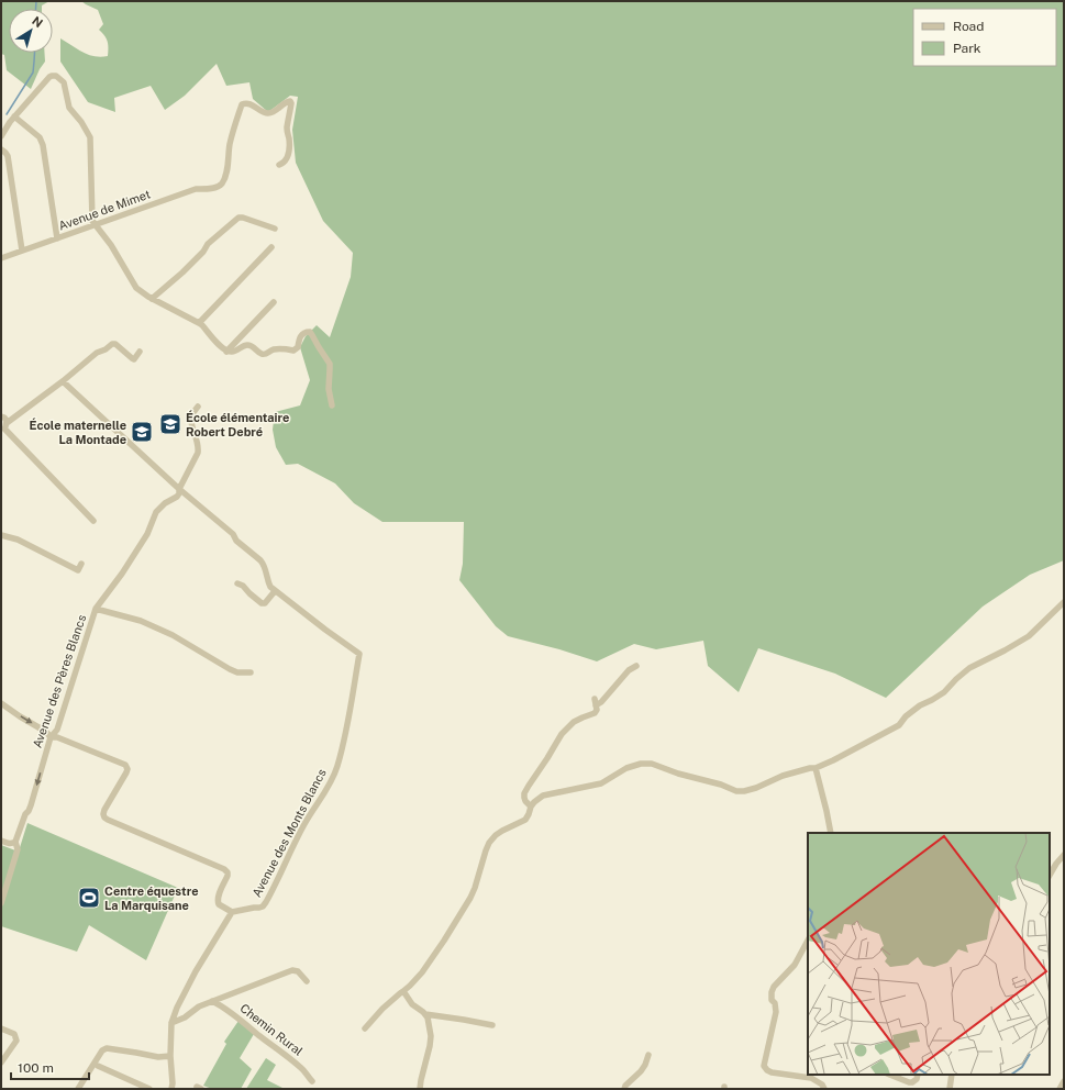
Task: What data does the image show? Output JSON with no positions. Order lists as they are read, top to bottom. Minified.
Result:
{"streets":{"street":["Avenue de Mimet","Avenue des Pères Blancs","Avenue des Monts Blancs","Chemin Rural"]},"places":{"school or university":["École élémentaire Robert Debré","École maternelle La Montade"],"sports":["Centre équestre La Marquisane"]},"legend":["Road","Park"],"scale_bar":"100 m","north":"top right"}
